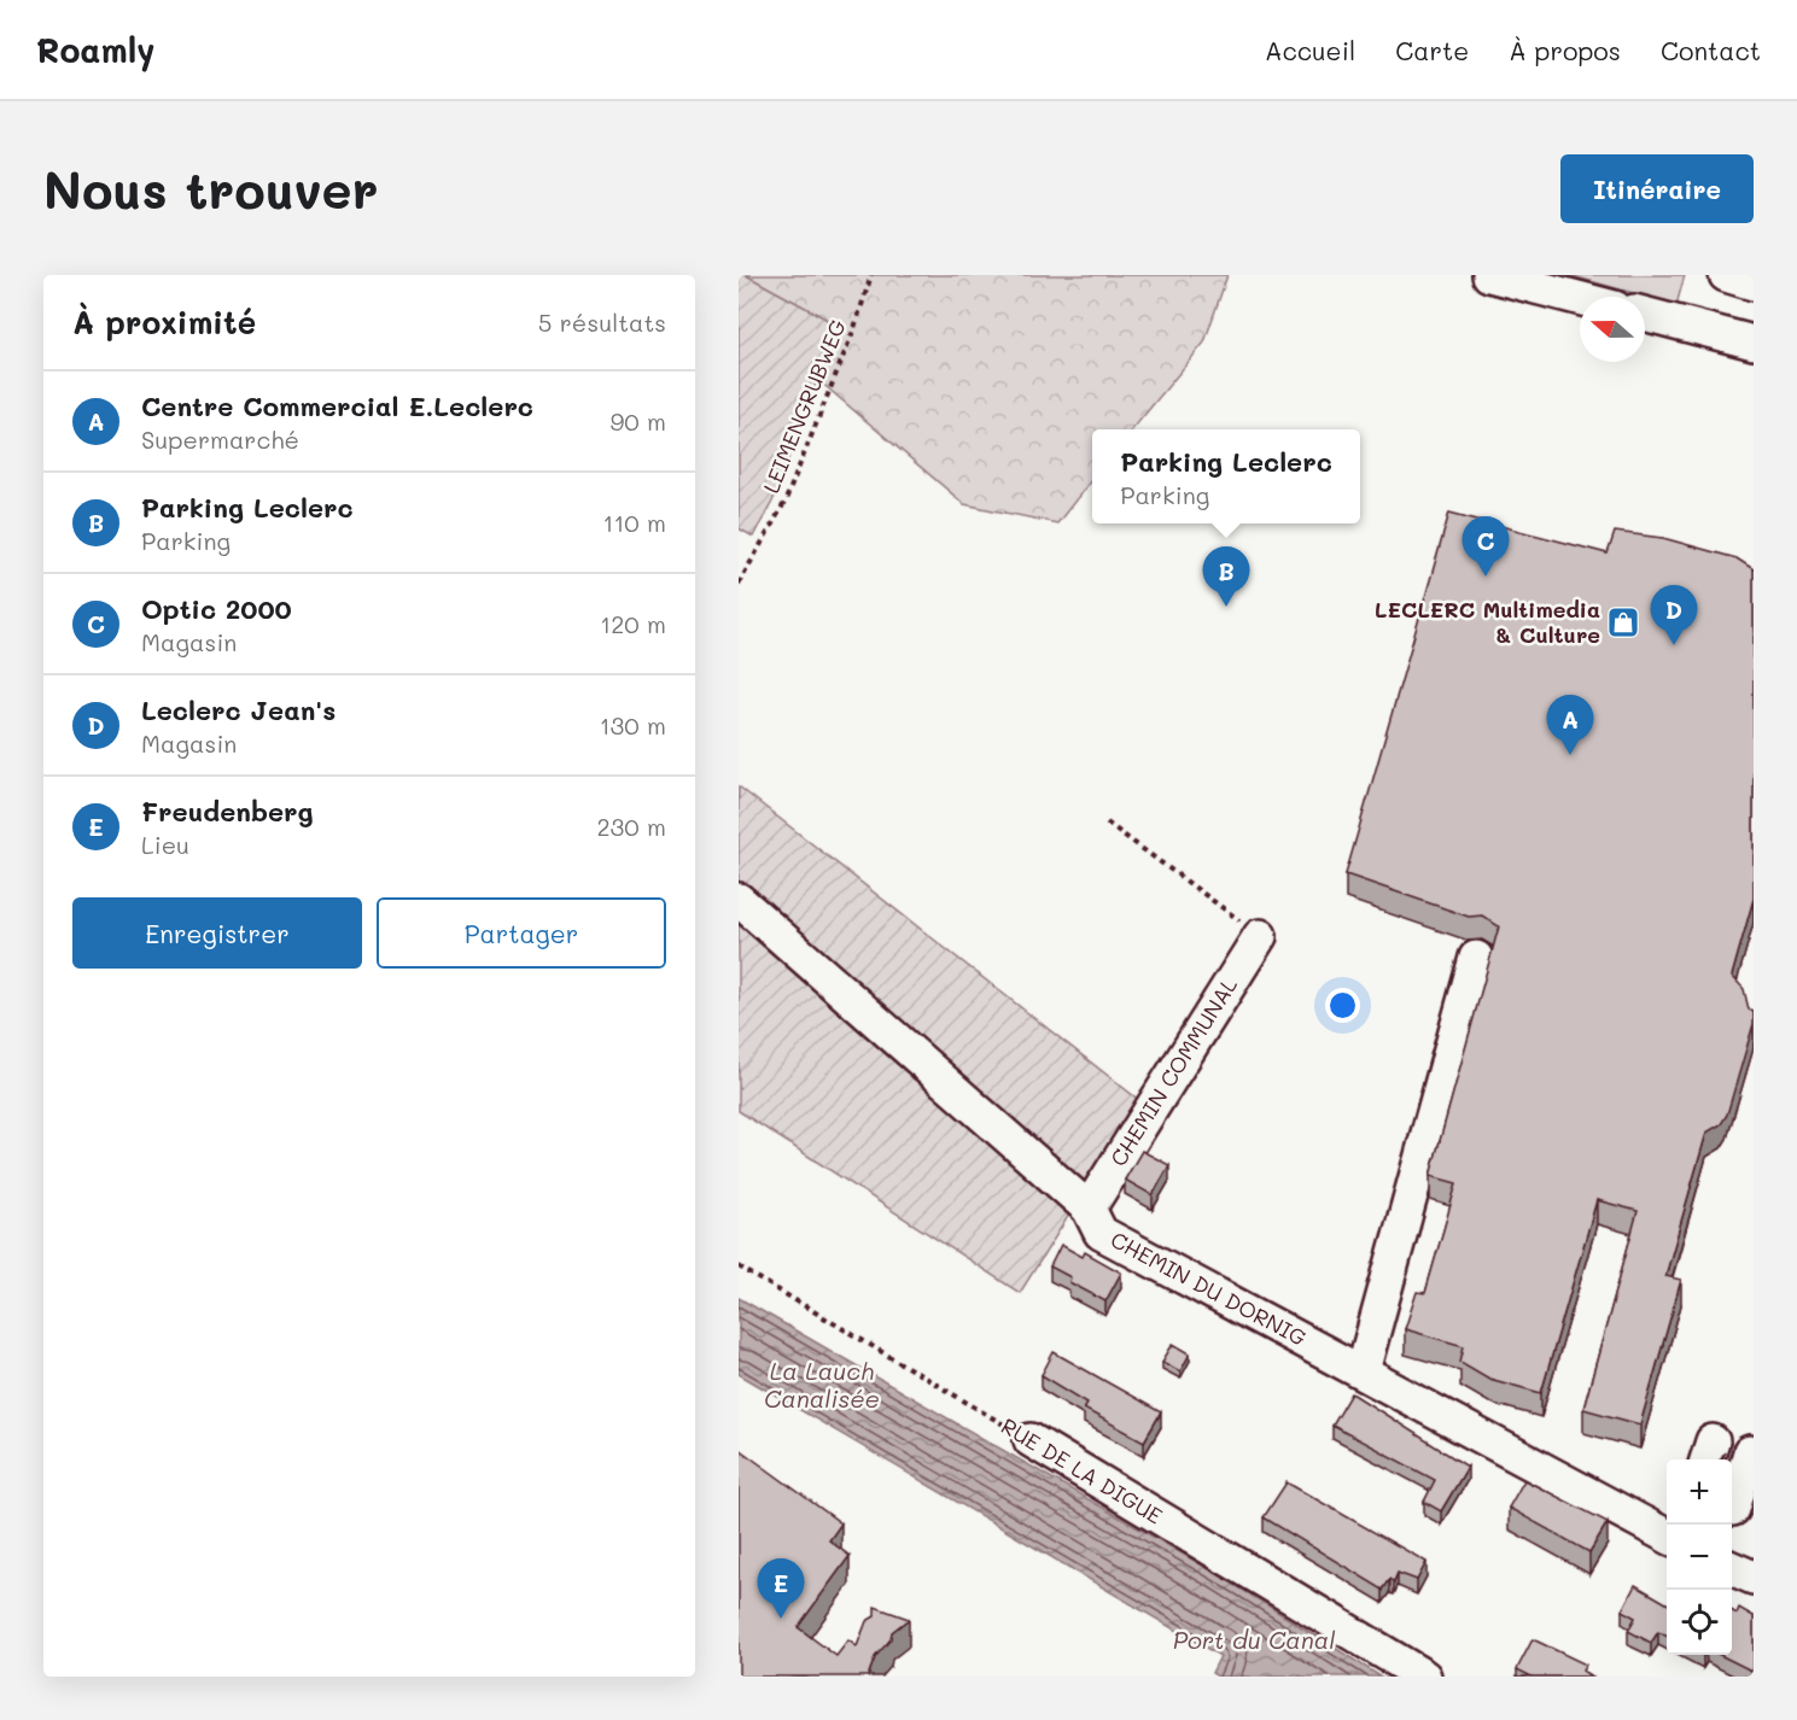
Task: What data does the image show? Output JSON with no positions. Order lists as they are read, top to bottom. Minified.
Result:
{"streets":{"street":["CHEMIN COMMUNAL","CHEMIN DU DORNIG","RUE DE LA DIGUE"],"path":["LEIMENGRUBWEG"]},"crossings":[["CHEMIN COMMUNAL","CHEMIN DU DORNIG"]],"water":["La Lauch Canalisée","Port du Canal"],"places":{"shop":["LECLERC Multimedia & Culture"]},"north":"left","page":{"header":"Roamly","nav":["Accueil","Carte","À propos","Contact"],"buttons":["Itinéraire",["Enregistrer","Partager"]],"title":"Nous trouver","heading":["À proximité","5 résultats"],"list":[{"mark":"A","name":"Centre Commercial E.Leclerc","note":"Supermarché","value":"90 m"},{"mark":"B","name":"Parking Leclerc","note":"Parking","value":"110 m"},{"mark":"C","name":"Optic 2000","note":"Magasin","value":"120 m"},{"mark":"D","name":"Leclerc Jean's","note":"Magasin","value":"130 m"},{"mark":"E","name":"Freudenberg","note":"Lieu","value":"230 m"}],"popup":["Parking Leclerc","Parking"],"pins":["C","B","D","A","E"],"map_buttons":["+","−"]}}
